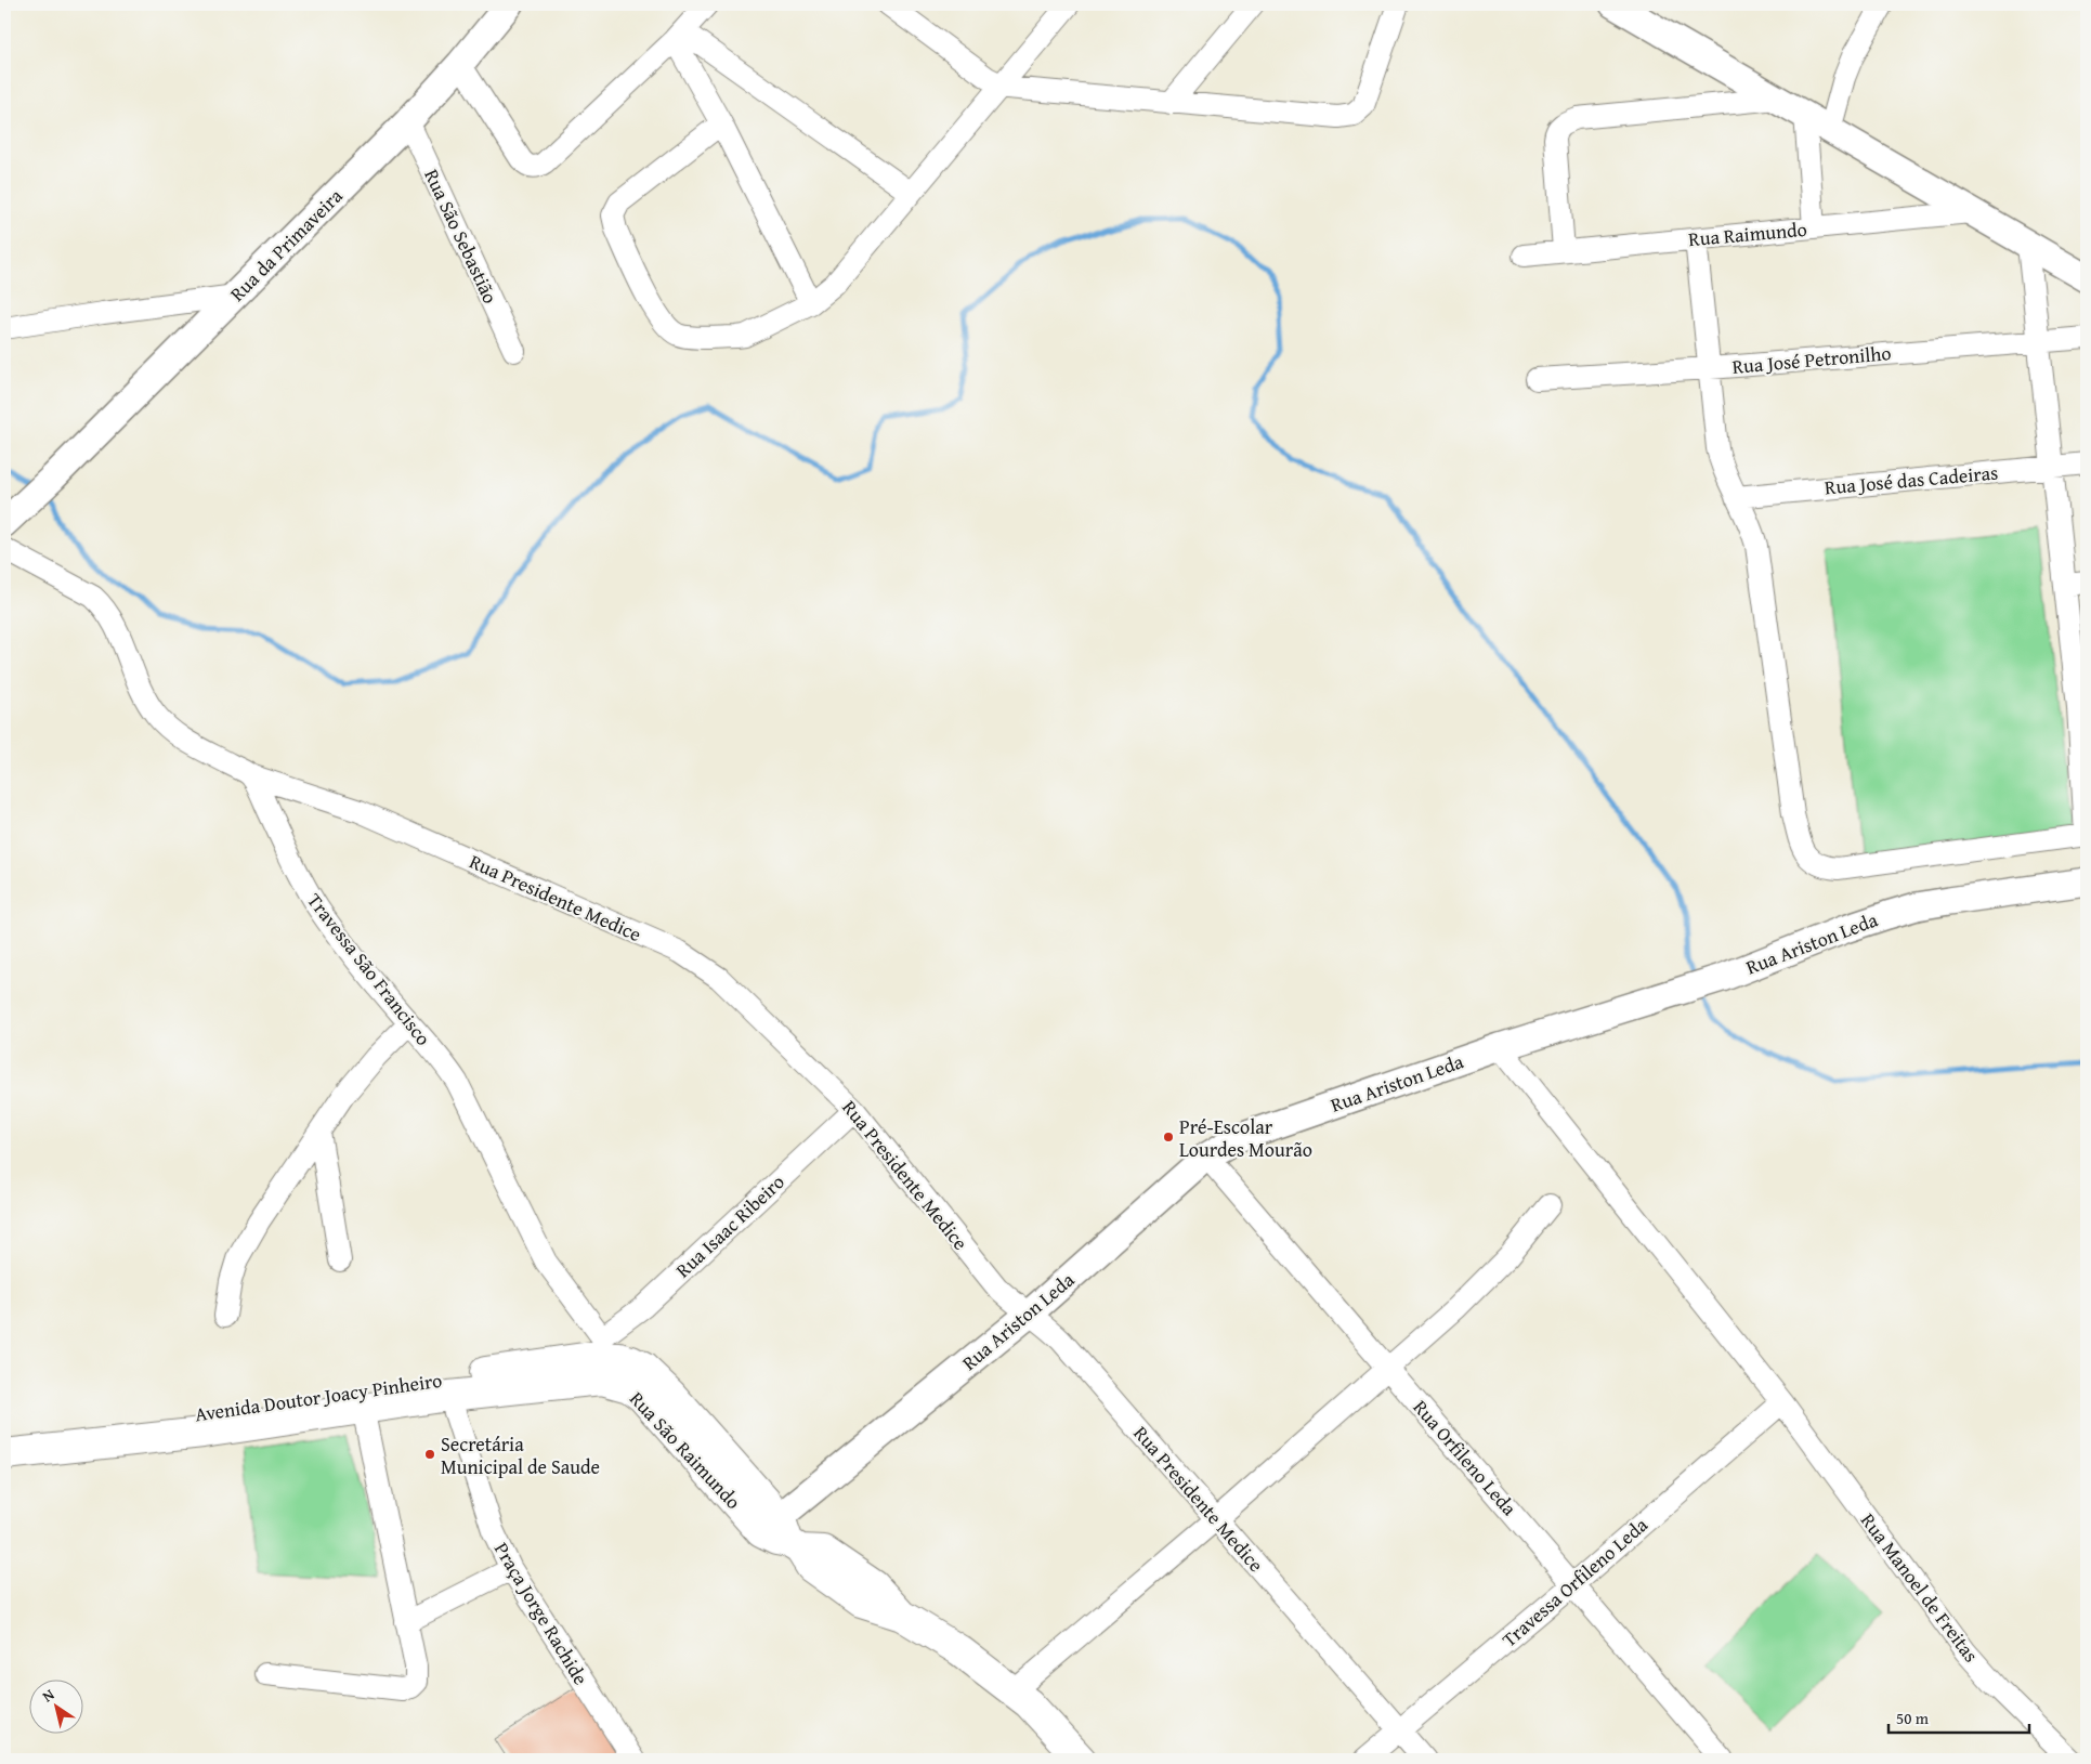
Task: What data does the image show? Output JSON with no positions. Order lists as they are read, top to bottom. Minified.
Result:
{"streets":{"main road":["Avenida Doutor Joacy Pinheiro","Rua São Raimundo"],"street":["Rua Raimundo","Rua São Sebastião","Rua da Primaveira","Rua José Petronilho","Rua José das Cadeiras","Rua Presidente Medice","Rua Ariston Leda","Travessa São Francisco","Rua Isaac Ribeiro","Rua Orfileno Leda","Travessa Orfileno Leda","Rua Manoel de Freitas","Praça Jorge Rachide"]},"crossings":[["Rua São Sebastião","Rua da Primaveira"],["Rua Presidente Medice","Rua Ariston Leda"],["Rua Presidente Medice","Travessa São Francisco"],["Rua Presidente Medice","Rua Isaac Ribeiro"],["Rua Presidente Medice","Travessa Orfileno Leda"],["Rua Ariston Leda","Rua São Raimundo"],["Rua Ariston Leda","Rua Orfileno Leda"],["Rua Ariston Leda","Rua Manoel de Freitas"],["Travessa São Francisco","Rua Isaac Ribeiro"],["Travessa São Francisco","Avenida Doutor Joacy Pinheiro"],["Travessa São Francisco","Rua São Raimundo"],["Rua Isaac Ribeiro","Avenida Doutor Joacy Pinheiro"],["Rua Isaac Ribeiro","Rua São Raimundo"],["Avenida Doutor Joacy Pinheiro","Rua São Raimundo"],["Avenida Doutor Joacy Pinheiro","Praça Jorge Rachide"],["Rua Orfileno Leda","Travessa Orfileno Leda"],["Travessa Orfileno Leda","Rua Manoel de Freitas"]],"places":["Pré-Escolar Lourdes Mourão","Secretária Municipal de Saude"],"scale_bar":"50 m","north":"top left"}
